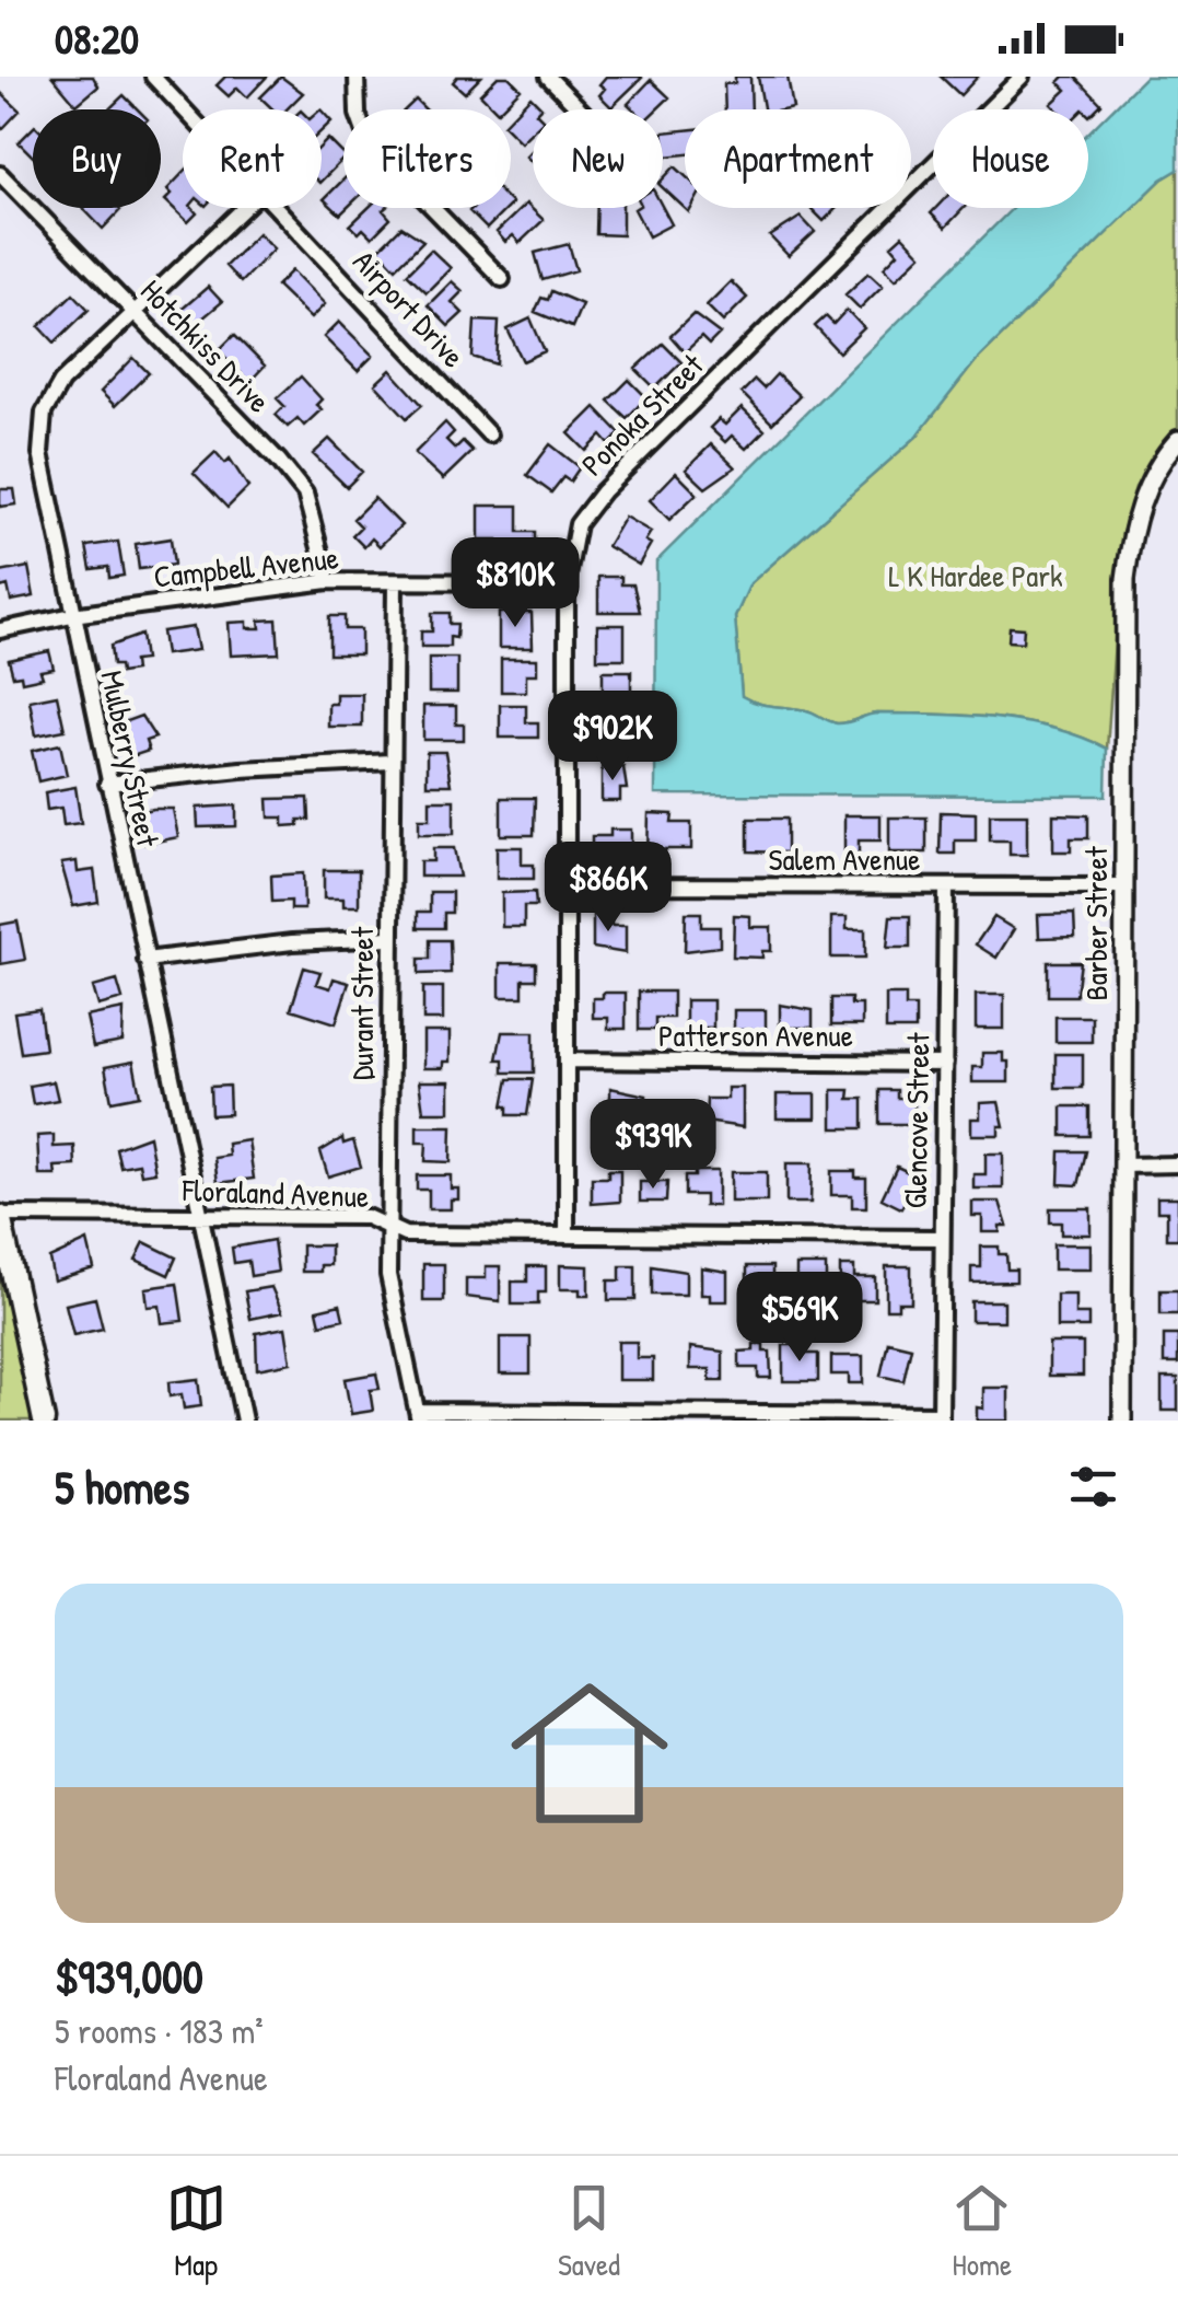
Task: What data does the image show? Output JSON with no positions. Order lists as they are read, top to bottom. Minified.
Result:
{"streets":{"street":["Airport Drive","Hotchkiss Drive","Ponoka Street","Campbell Avenue","Mulberry Street","Salem Avenue","Barber Street","Durant Street","Patterson Avenue","Glencove Street","Floraland Avenue"]},"crossings":[["Hotchkiss Drive","Campbell Avenue"],["Hotchkiss Drive","Mulberry Street"],["Ponoka Street","Campbell Avenue"],["Ponoka Street","Salem Avenue"],["Ponoka Street","Patterson Avenue"],["Ponoka Street","Floraland Avenue"],["Campbell Avenue","Mulberry Street"],["Campbell Avenue","Durant Street"],["Mulberry Street","Floraland Avenue"],["Salem Avenue","Barber Street"],["Salem Avenue","Glencove Street"],["Durant Street","Floraland Avenue"],["Patterson Avenue","Glencove Street"],["Glencove Street","Floraland Avenue"]],"parks":["L K Hardee Park"],"page":{"status":"08:20","chip":["Buy","Rent","Filters","New","Apartment","House"],"price":["$810K","$902K","$866K","$939K","$569K"],"heading":"5 homes","list":[{"name":"$939,000","note":"5 rooms · 183 m² · Floraland Avenue"}],"tabs":["Map","Saved","Home"]}}
